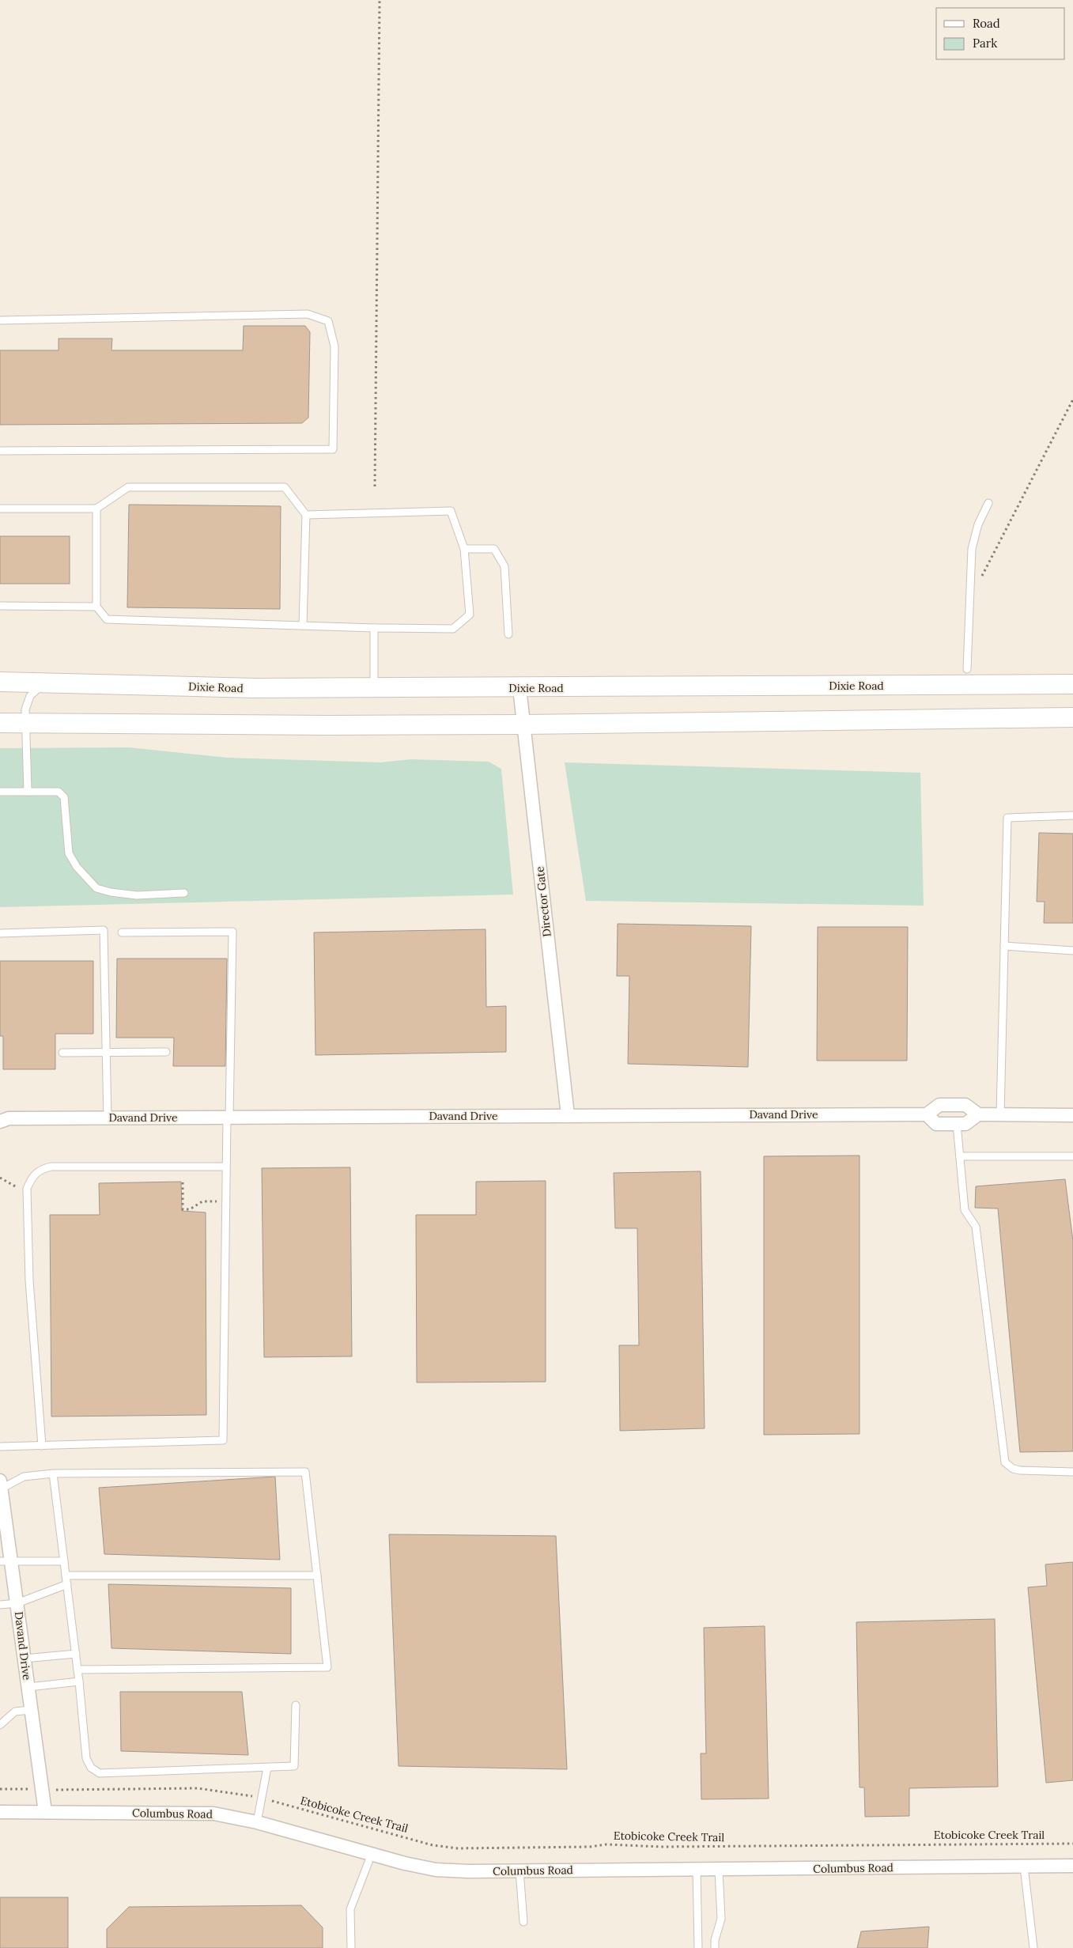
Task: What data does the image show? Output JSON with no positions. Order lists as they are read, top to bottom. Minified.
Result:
{"streets":{"main road":["Dixie Road"],"street":["Director Gate","Davand Drive","Columbus Road"],"path":["Etobicoke Creek Trail"]},"crossings":[["Dixie Road","Director Gate"],["Director Gate","Davand Drive"],["Davand Drive","Columbus Road"]],"legend":["Road","Park"]}
